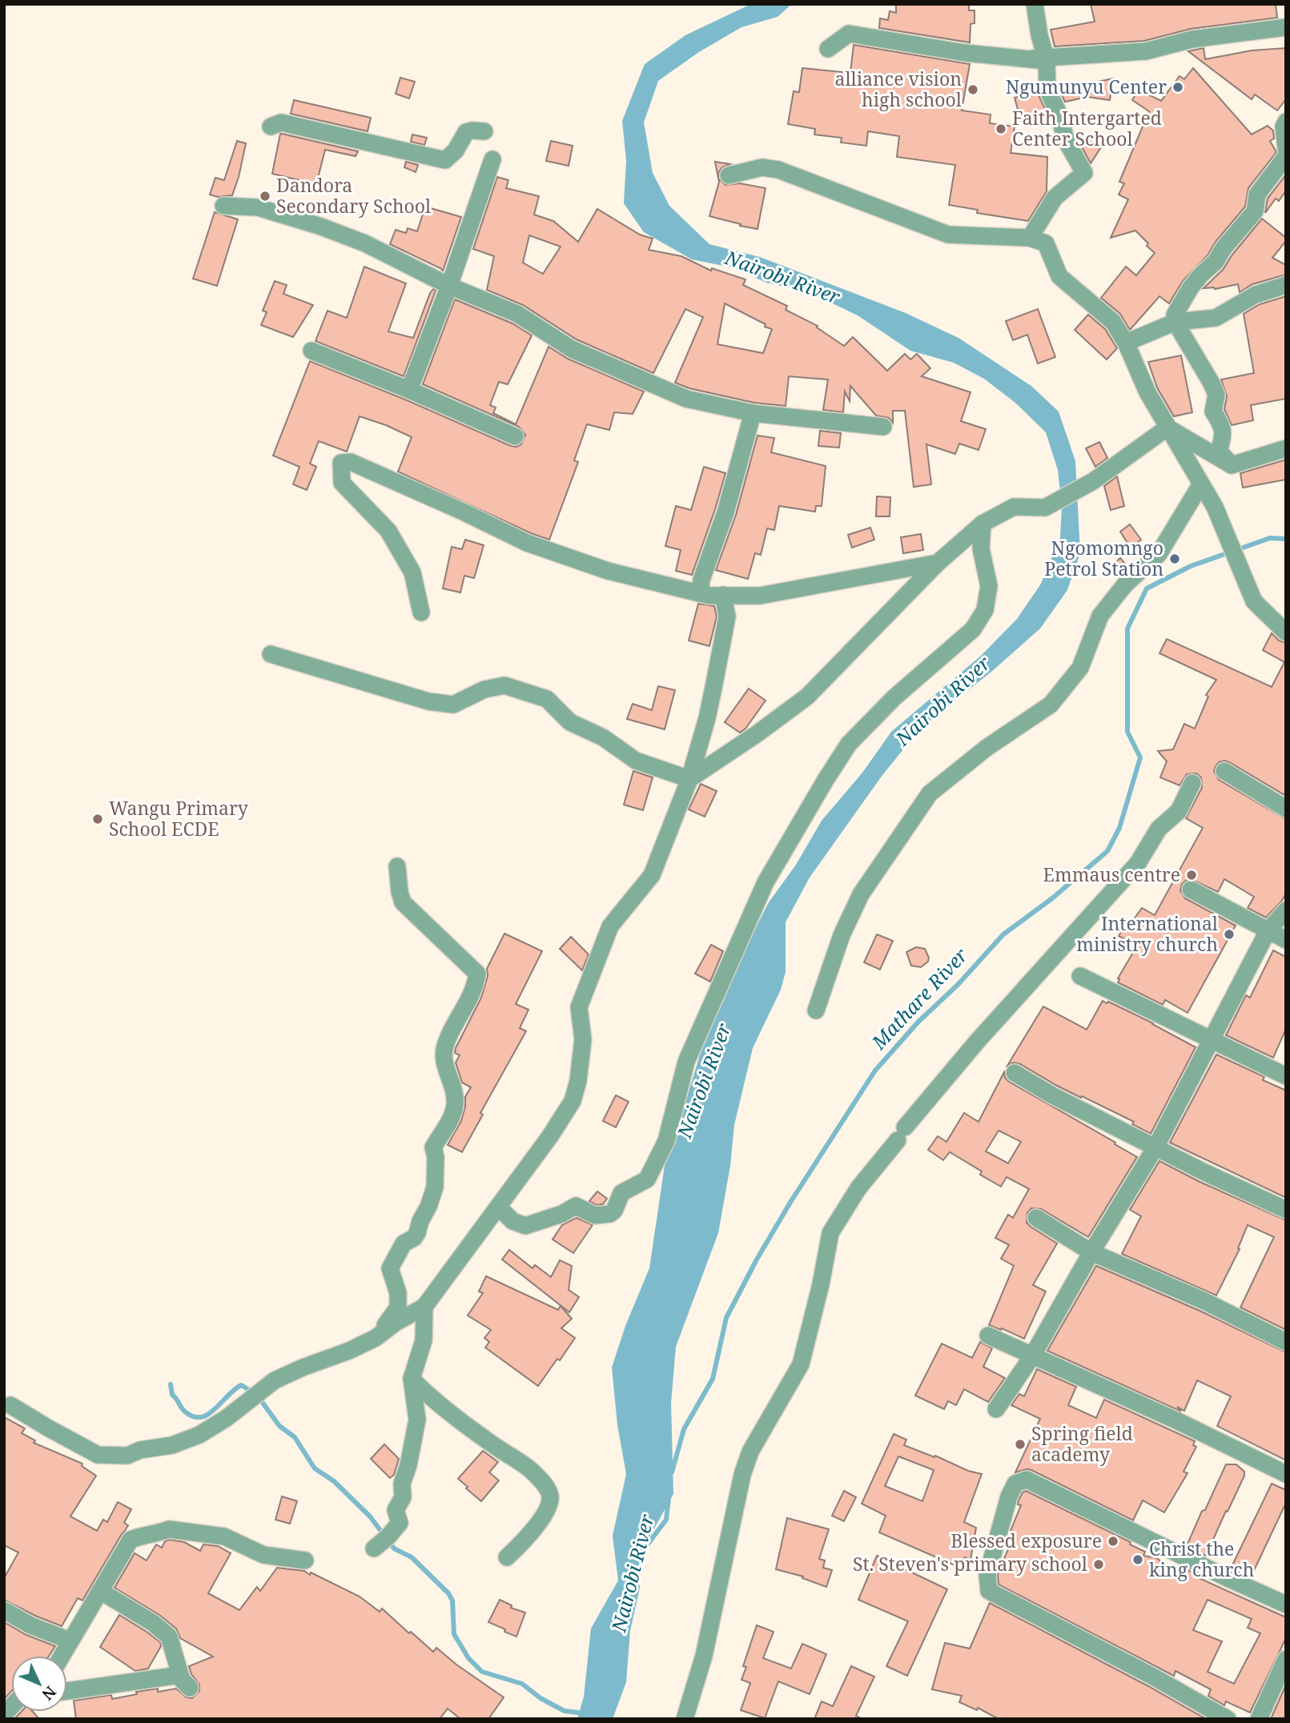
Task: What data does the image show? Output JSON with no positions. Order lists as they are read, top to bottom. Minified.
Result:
{"water":["Nairobi River","Mathare River"],"places":["Ngumunyu Center","alliance vision high school","Faith Intergarted Center School","Dandora Secondary School","Ngomomngo Petrol Station","Wangu Primary School ECDE","Emmaus centre","International ministry church","Spring field academy","Blessed exposure","Christ the king church","St. Steven's primary school"],"north":"bottom right"}
